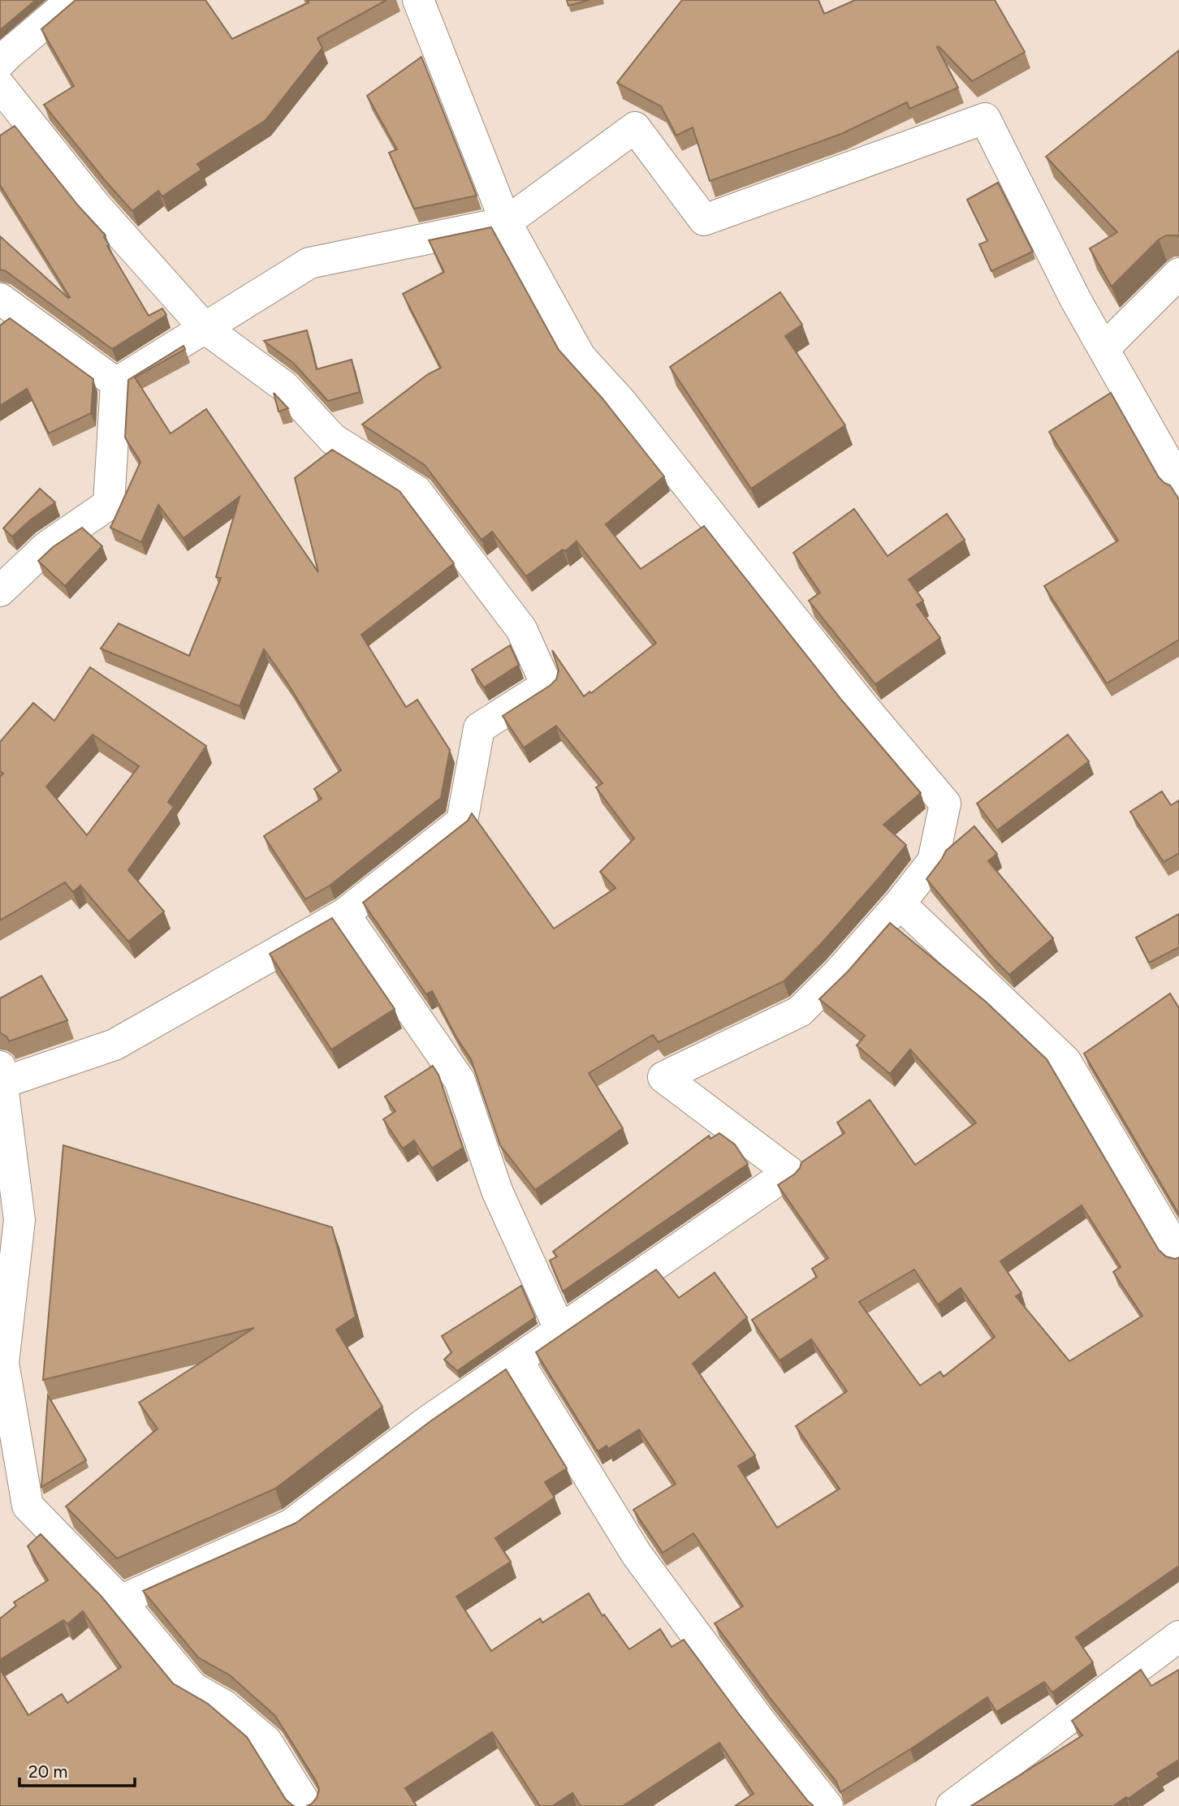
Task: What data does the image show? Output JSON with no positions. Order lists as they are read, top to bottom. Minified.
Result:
{"scale_bar":"20 m"}
